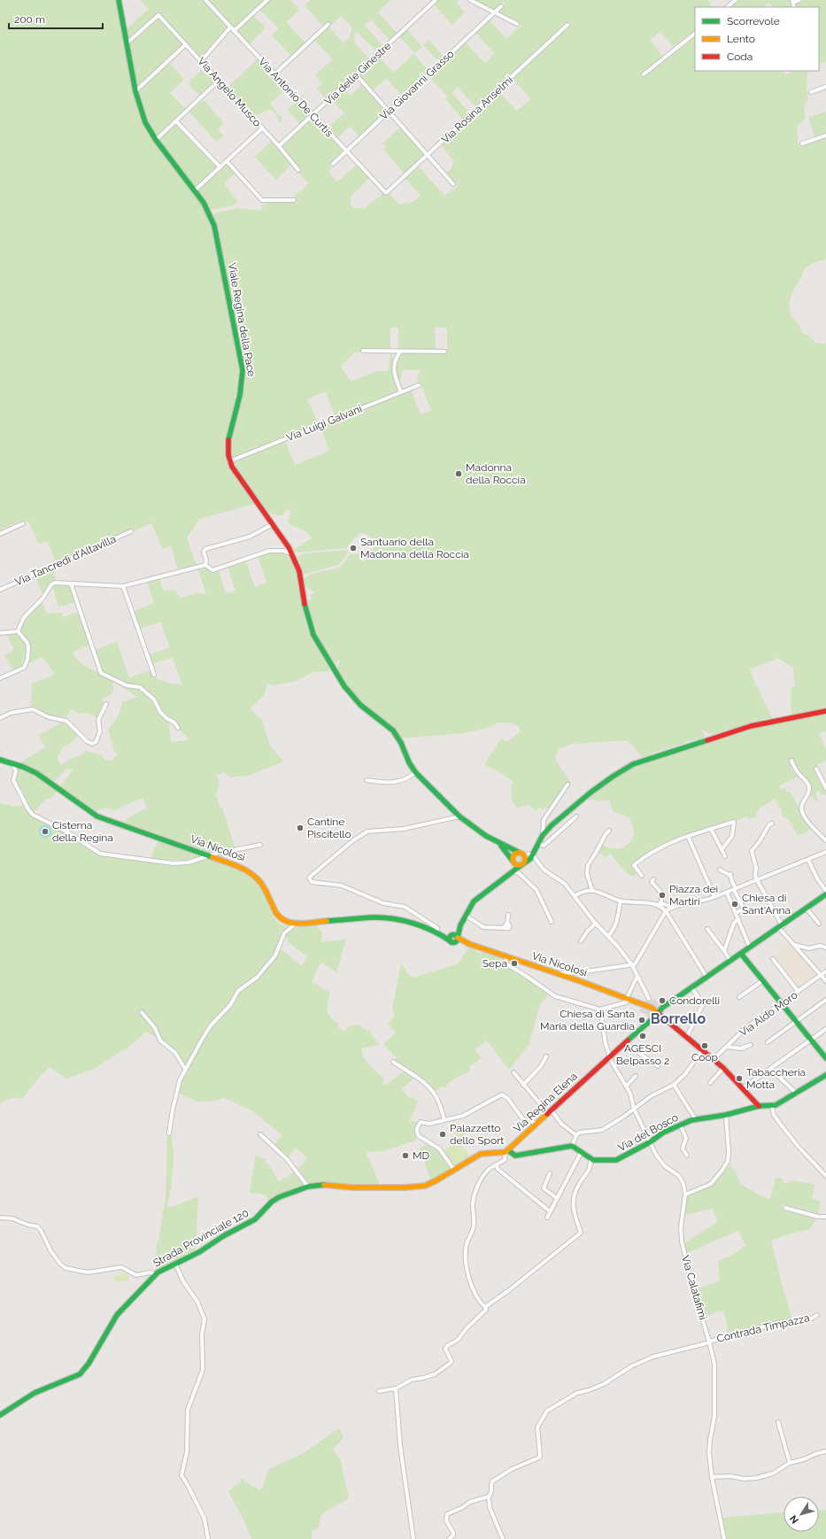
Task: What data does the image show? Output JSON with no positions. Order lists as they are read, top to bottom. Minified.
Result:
{"streets":{"street":["Via delle Ginestre","Via Giovanni Grasso","Via Angelo Musco","Via Antonio De Curtis","Via Rosina Anselmi","Viale Regina della Pace","Via Luigi Galvani","Via Tancredi d'Altavilla","Via Nicolosi","Via Aldo Moro","Via Regina Elena","Via del Bosco","Strada Provinciale 120","Via Calatafimi","Contrada Timpazza"]},"crossings":[["Via delle Ginestre","Via Angelo Musco"],["Via delle Ginestre","Via Antonio De Curtis"],["Via Giovanni Grasso","Via Antonio De Curtis"],["Via Angelo Musco","Viale Regina della Pace"],["Via Antonio De Curtis","Via Rosina Anselmi"],["Viale Regina della Pace","Via Luigi Galvani"],["Via Regina Elena","Via Calatafimi"],["Via del Bosco","Via Calatafimi"],["Via Calatafimi","Contrada Timpazza"]],"districts":["Borrello"],"places":["Madonna della Roccia","Santuario della Madonna della Roccia","Cantine Piscitello","Cisterna della Regina","Piazza dei Martiri","Chiesa di Sant'Anna","Sepa","Condorelli","Chiesa di Santa Maria della Guardia","AGESCI Belpasso 2","Coop","Tabaccheria Motta","Palazzetto dello Sport","MD"],"legend":["Scorrevole","Lento","Coda"],"scale_bar":"200 m","north":"bottom left"}
